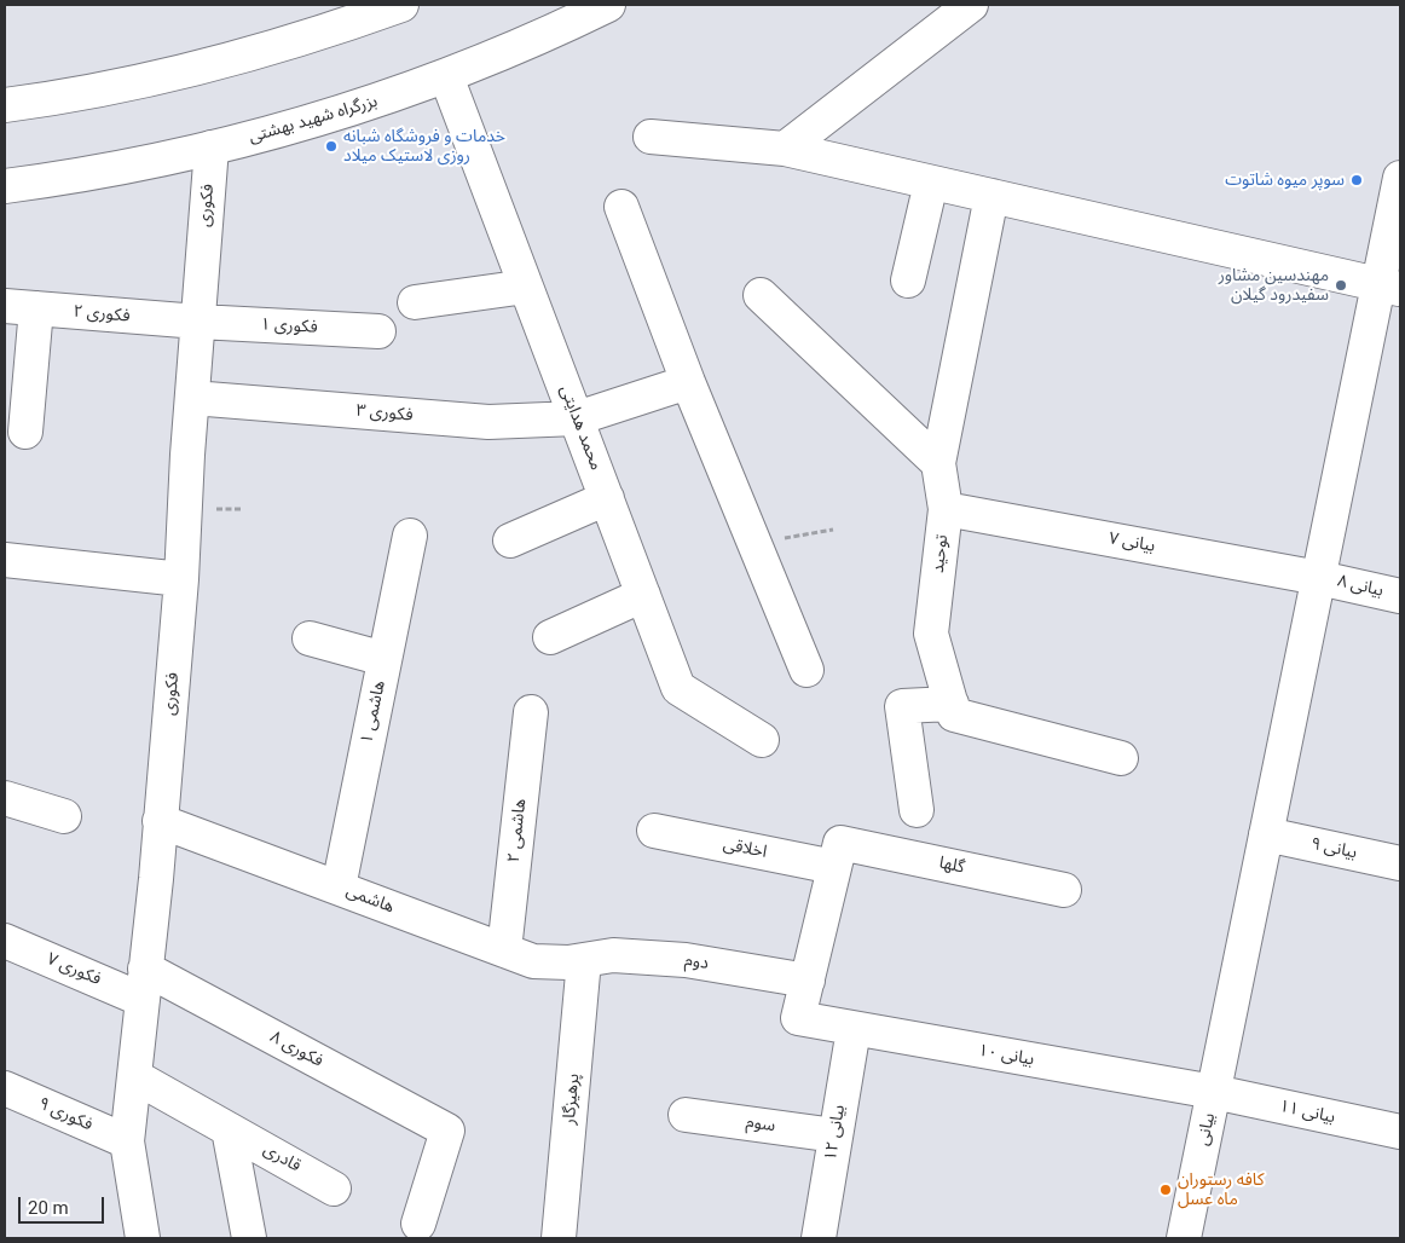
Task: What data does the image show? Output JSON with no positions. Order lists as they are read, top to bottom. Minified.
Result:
{"streets":{"main road":["بزرگراه شهید بهشتی","فکوری","فکوری ۲","فکوری ۱","فکوری ۳","محمد هدایتی","بیانی ۷","توحید","بیانی ۸","هاشمی ۱","هاشمی ۲","اخلاقی","بیانی ۹","گلها","هاشمی","دوم","فکوری ۷","فکوری ۸","بیانی ۱۰","پرهیزگار","بیانی ۱۱","فکوری ۹","سوم","بیانی","بیانی ۱۲","قادری"]},"crossings":[["بزرگراه شهید بهشتی","فکوری"],["بزرگراه شهید بهشتی","محمد هدایتی"],["فکوری","فکوری ۲"],["فکوری","فکوری ۱"],["فکوری","فکوری ۳"],["فکوری","هاشمی"],["فکوری","فکوری ۷"],["فکوری","فکوری ۸"],["فکوری","فکوری ۹"],["فکوری","قادری"],["فکوری ۲","فکوری ۱"],["فکوری ۳","محمد هدایتی"],["بیانی ۷","توحید"],["بیانی ۷","بیانی ۸"],["بیانی ۷","بیانی"],["بیانی ۸","بیانی"],["هاشمی ۱","هاشمی"],["هاشمی ۲","هاشمی"],["اخلاقی","گلها"],["بیانی ۹","بیانی"],["هاشمی","دوم"],["هاشمی","پرهیزگار"],["دوم","بیانی ۱۰"],["دوم","پرهیزگار"],["بیانی ۱۰","بیانی ۱۱"],["بیانی ۱۰","بیانی"],["بیانی ۱۰","بیانی ۱۲"],["بیانی ۱۱","بیانی"],["سوم","بیانی ۱۲"]],"places":["خدمات و فروشگاه شبانه روزی لاستیک میلاد","سوپر میوه شاتوت","مهندسین مشاور سفیدرود گیلان","کافه رستوران ماه عسل"],"scale_bar":"20 m"}
